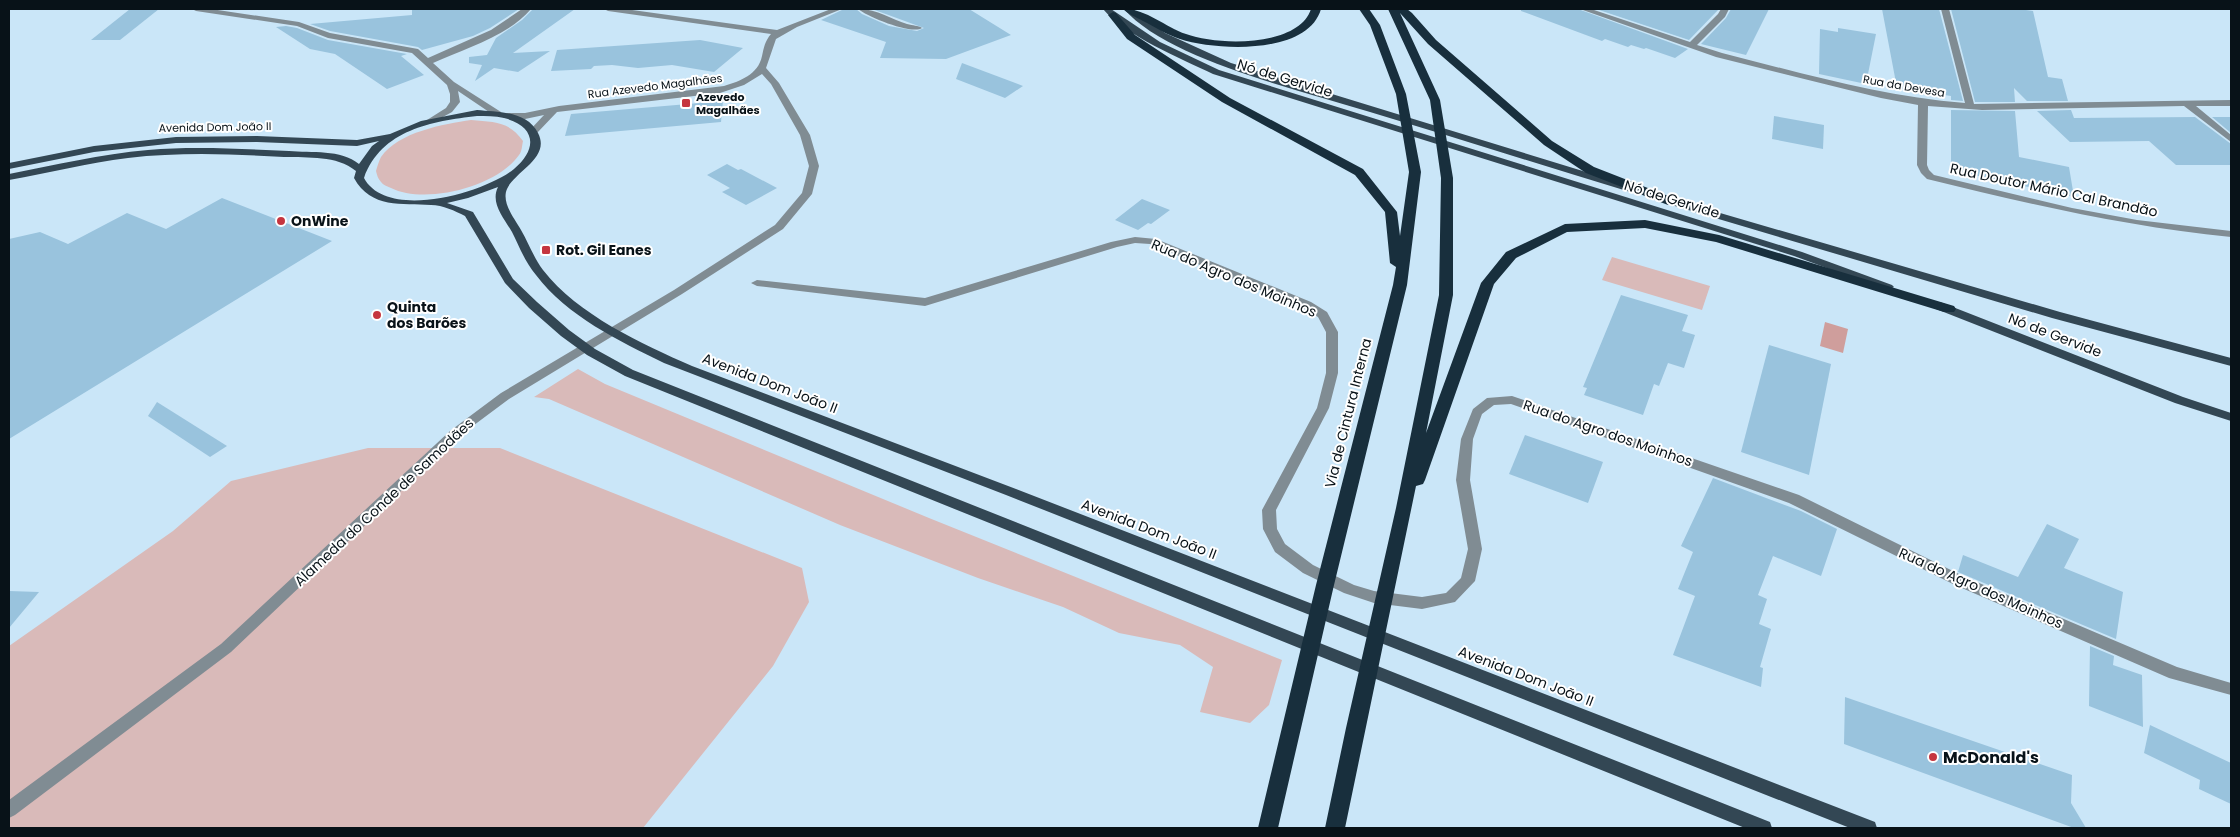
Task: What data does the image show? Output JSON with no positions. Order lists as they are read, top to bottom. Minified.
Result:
{"streets":{"highway":["Via de Cintura Interna"],"main road":["Nó de Gervide","Avenida Dom João II"],"street":["Rua Azevedo Magalhães","Rua da Devesa","Rua Doutor Mário Cal Brandão","Rua do Agro dos Moinhos","Alameda do Conde de Samodães"]},"crossings":[["Rua Azevedo Magalhães","Alameda do Conde de Samodães"],["Rua da Devesa","Rua Doutor Mário Cal Brandão"]],"places":{"transit":["Azevedo Magalhães","Rot. Gil Eanes"],"other":["OnWine","Quinta dos Barões","McDonald's"]}}
